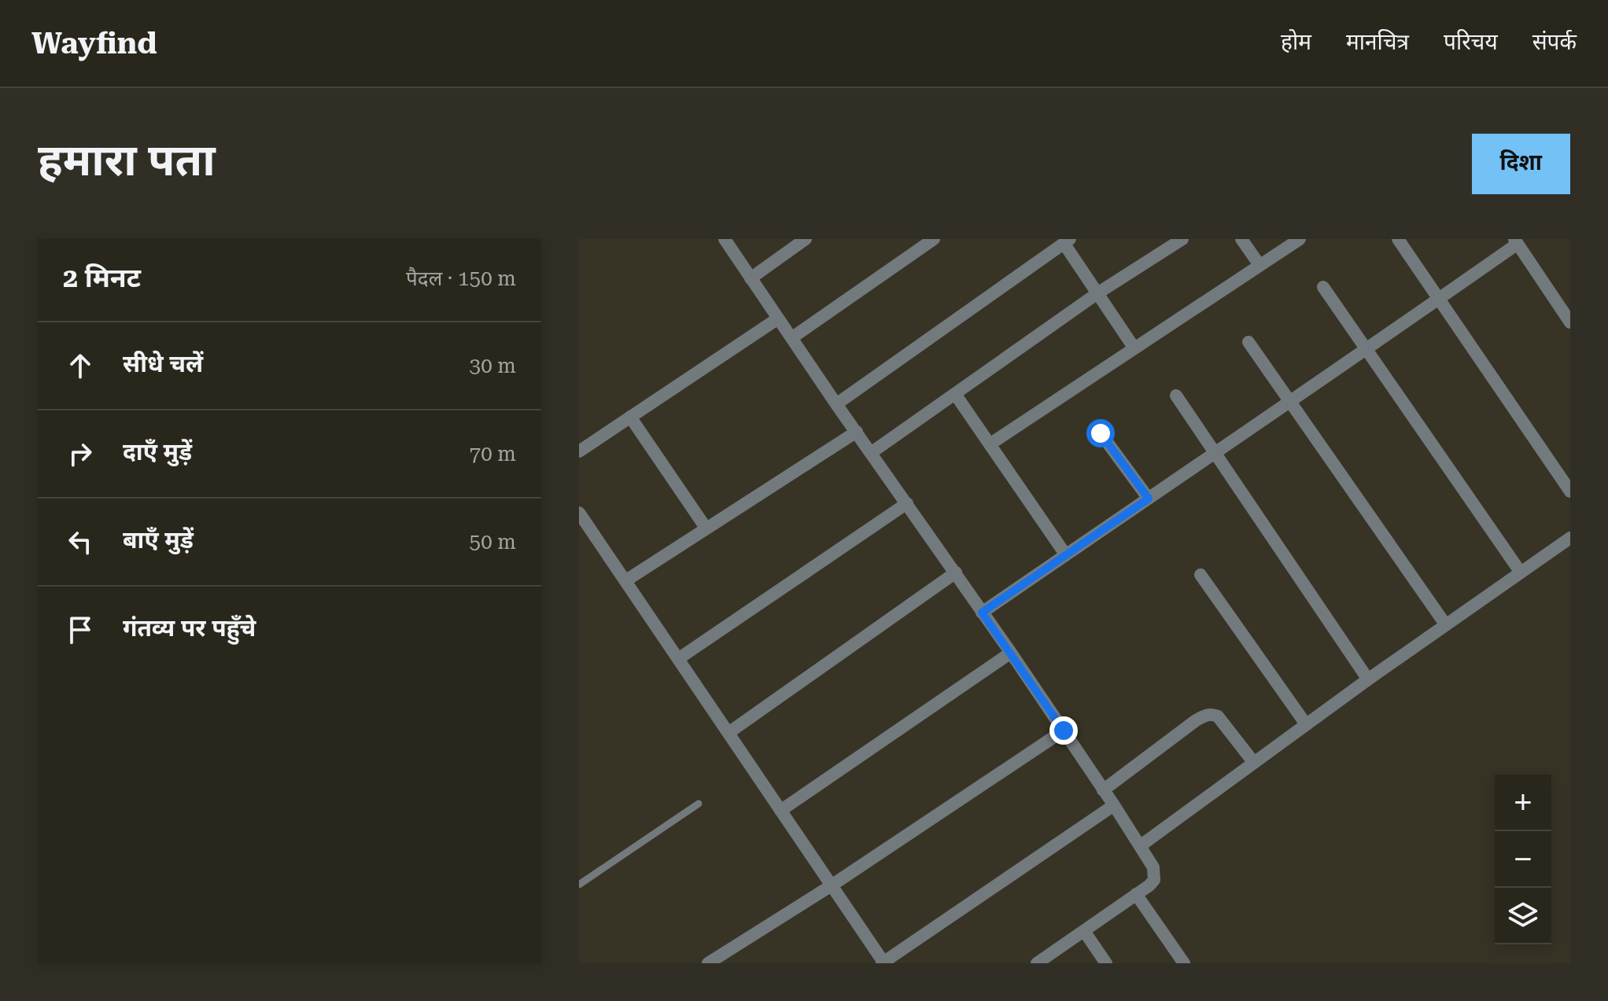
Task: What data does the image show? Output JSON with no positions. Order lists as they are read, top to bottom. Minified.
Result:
{"page":{"header":"Wayfind","nav":["होम","मानचित्र","परिचय","संपर्क"],"buttons":"दिशा","title":"हमारा पता","heading":["2 मिनट","पैदल · 150 m"],"list":[["सीधे चलें","30 m"],["दाएँ मुड़ें","70 m"],["बाएँ मुड़ें","50 m"],"गंतव्य पर पहुँचे"],"map_buttons":["+","−"]}}
